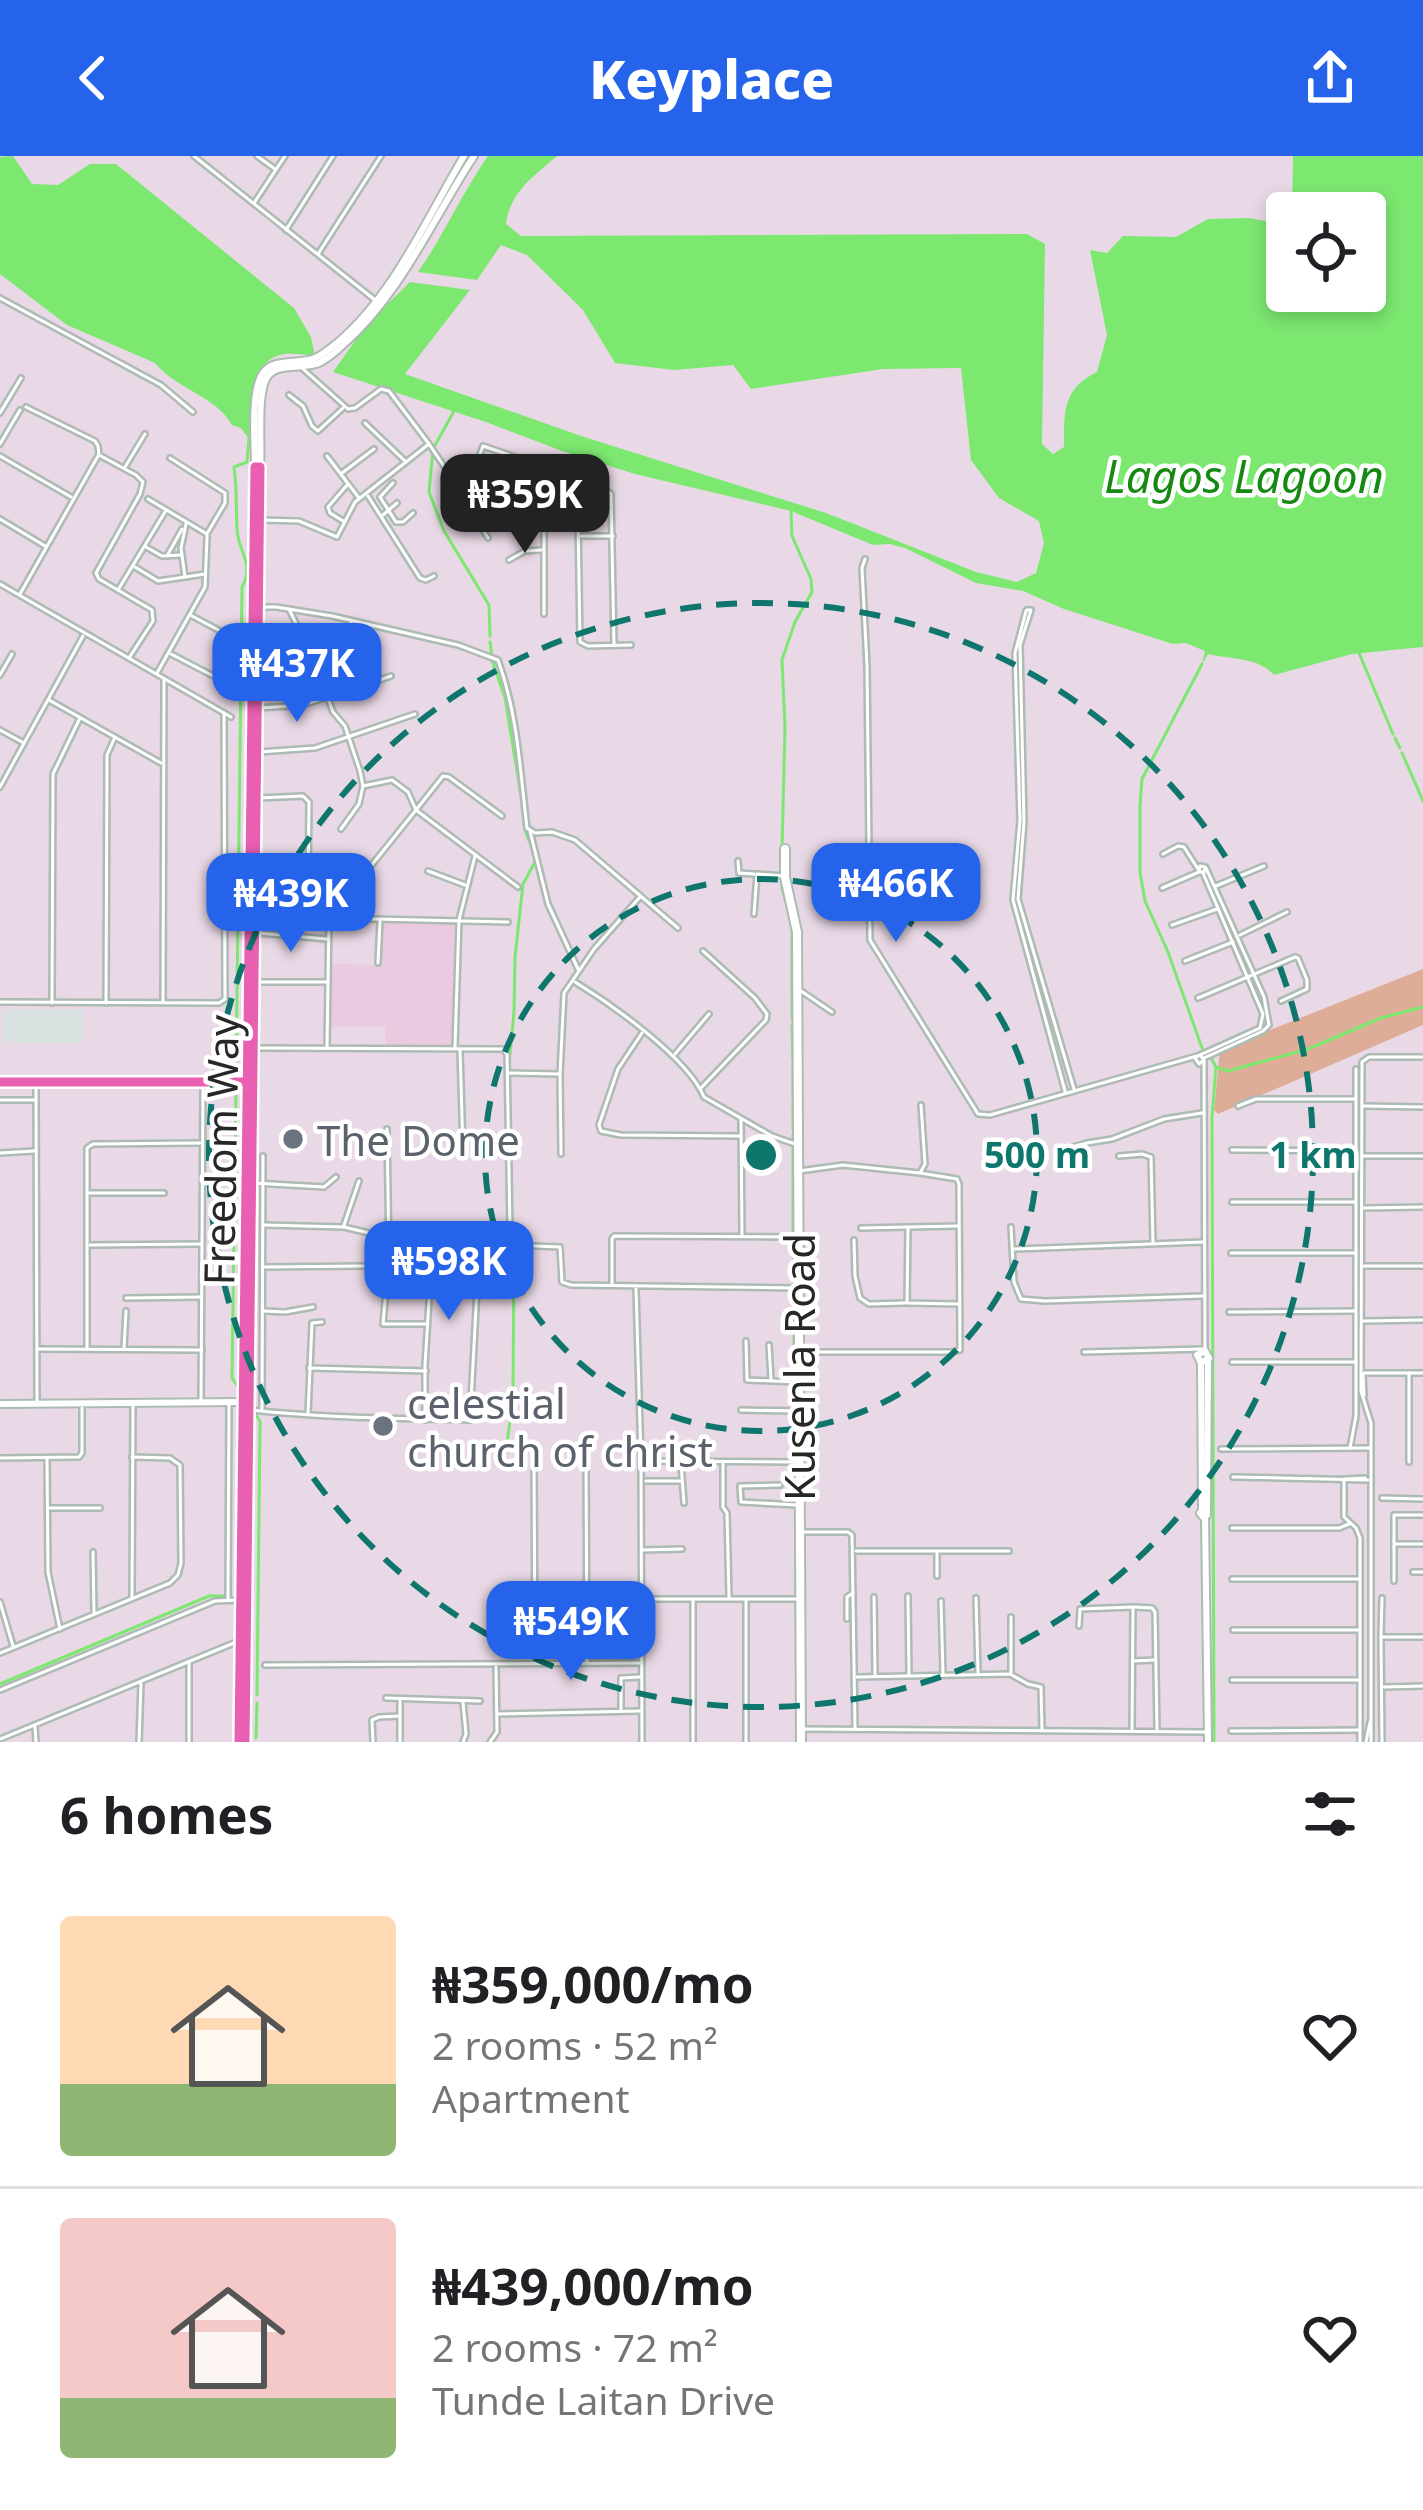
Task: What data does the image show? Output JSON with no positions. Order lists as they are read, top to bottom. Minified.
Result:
{"streets":{"main road":["Freedom Way","Kusenla Road"]},"water":["Lagos Lagoon"],"places":["The Dome","celestial church of christ"],"page":{"header":"Keyplace","price":["₦359K","₦437K","₦466K","₦439K","₦598K","₦549K"],"heading":"6 homes","list":[{"name":"₦359,000/mo","note":"2 rooms · 52 m² · Apartment"},{"name":"₦439,000/mo","note":"2 rooms · 72 m² · Tunde Laitan Drive"}]},"rings":["500 m","1 km"]}
